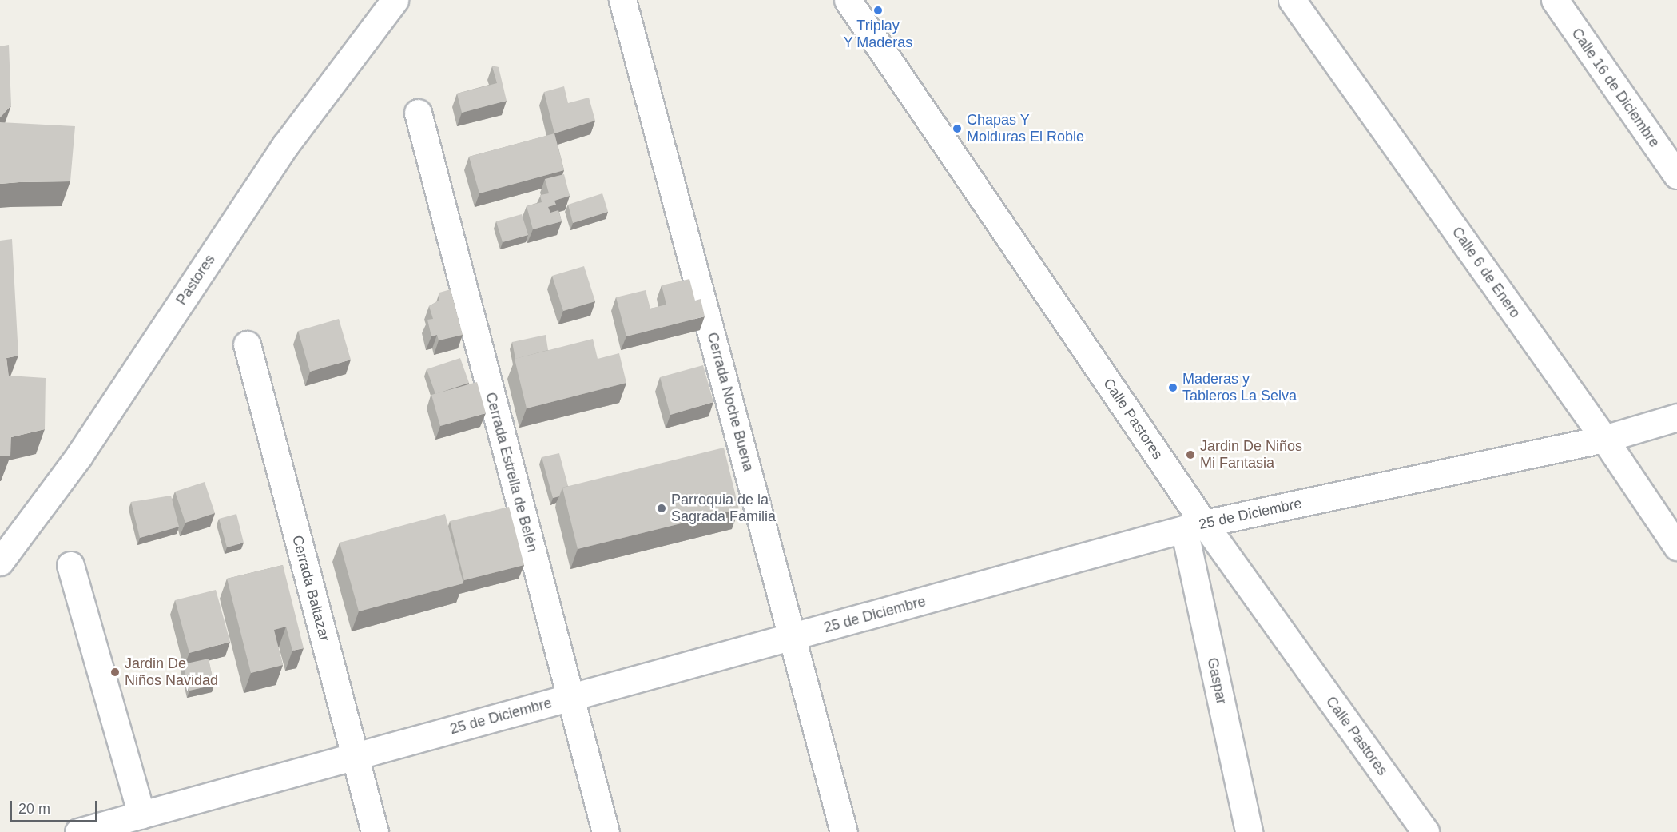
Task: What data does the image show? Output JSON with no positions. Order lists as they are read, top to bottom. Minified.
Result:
{"streets":{"street":["Calle 16 de Diciembre","Calle 6 de Enero","Pastores","Cerrada Noche Buena","Calle Pastores","Cerrada Estrella de Belén","25 de Diciembre","Cerrada Baltazar","Gaspar"]},"crossings":[["Calle 6 de Enero","25 de Diciembre"],["Cerrada Noche Buena","25 de Diciembre"],["Calle Pastores","25 de Diciembre"],["Calle Pastores","Gaspar"],["Cerrada Estrella de Belén","25 de Diciembre"],["25 de Diciembre","Cerrada Baltazar"],["25 de Diciembre","Gaspar"]],"places":["Triplay Y Maderas","Chapas Y Molduras El Roble","Maderas y Tableros La Selva","Jardin De Niños Mi Fantasia","Parroquia de la Sagrada Familia","Jardin De Niños Navidad"],"scale_bar":"20 m"}
